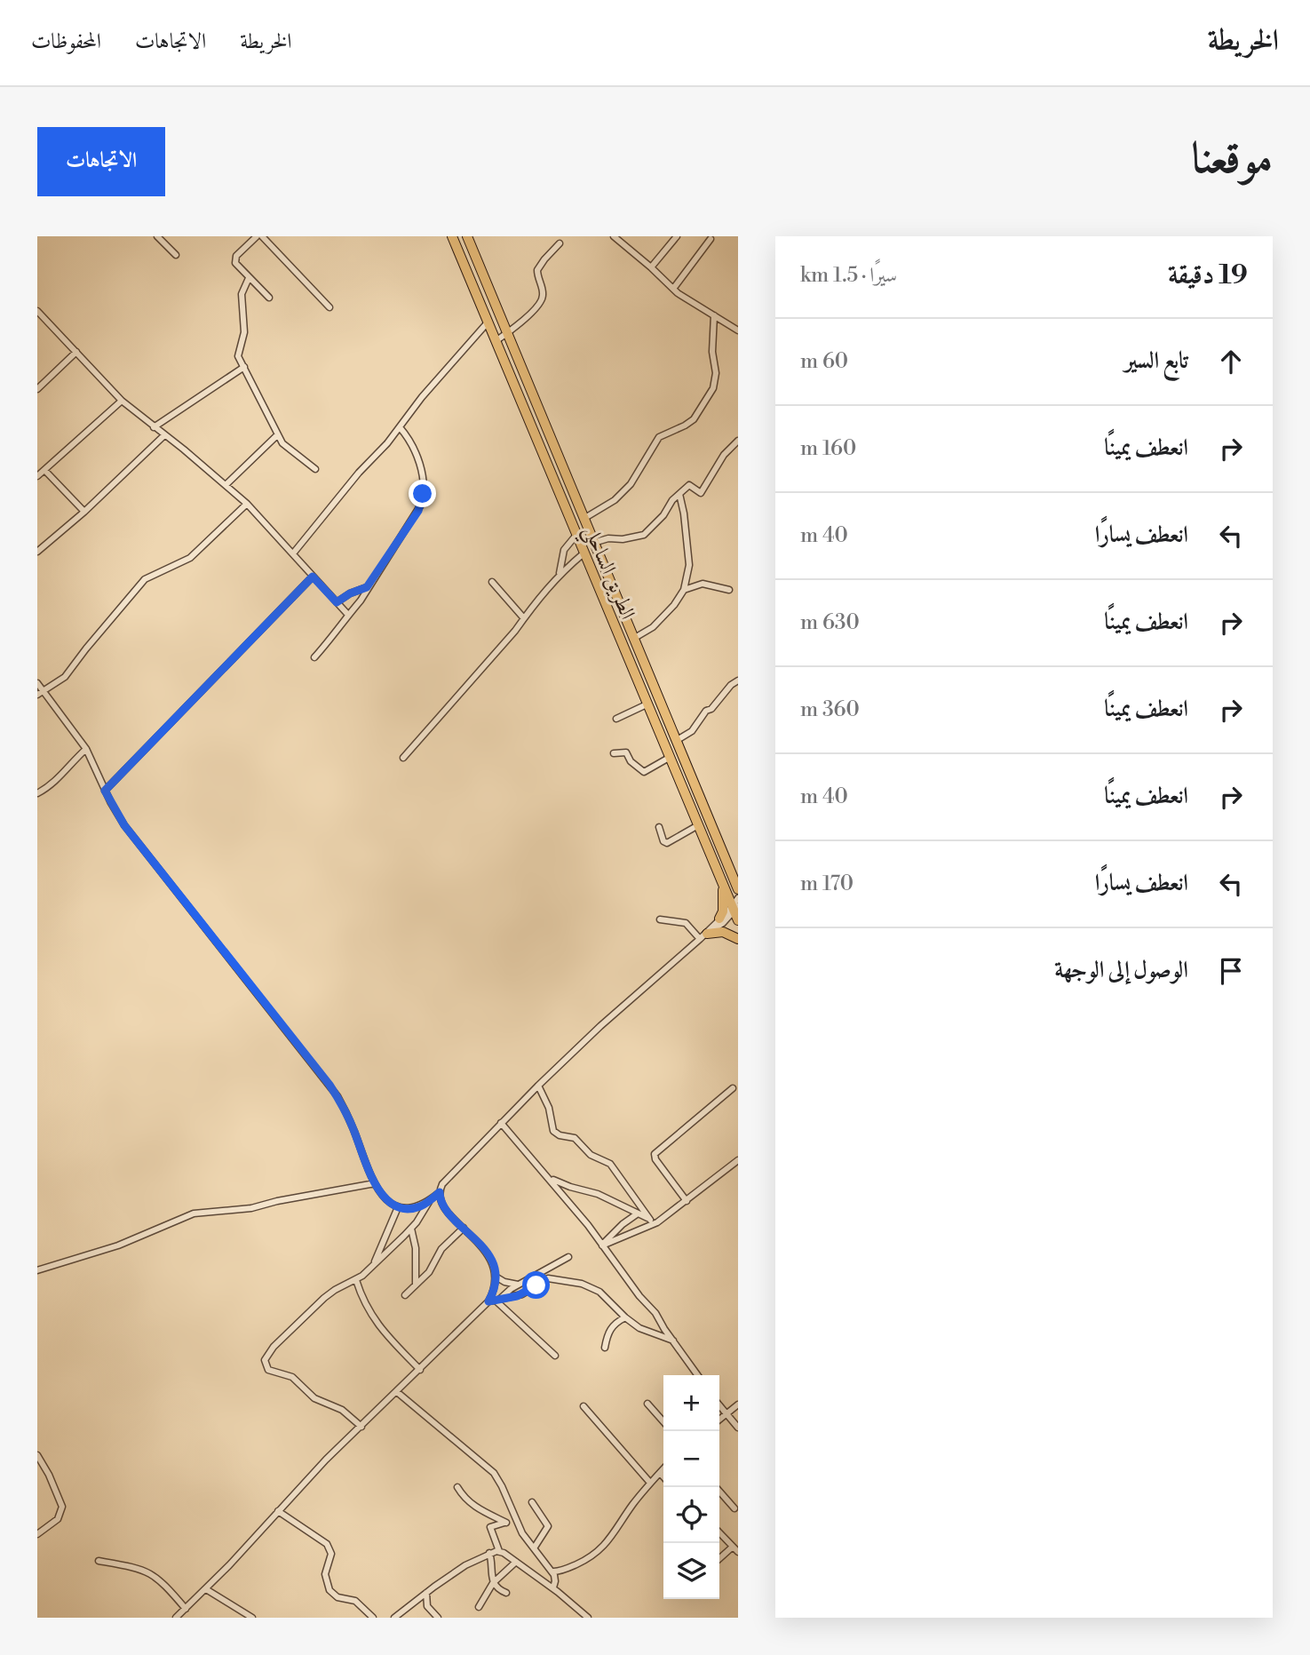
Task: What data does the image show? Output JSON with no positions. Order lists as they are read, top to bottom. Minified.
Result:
{"streets":{"highway":["الطريق الساحلي"]},"page":{"header":"الخريطة","nav":["الخريطة","الاتجاهات","المحفوظات"],"title":"موقعنا","buttons":"الاتجاهات","heading":["19 دقيقة","سيرًا · 1.5 km"],"list":[["تابع السير","60 m"],["انعطف يمينًا","160 m"],["انعطف يسارًا","40 m"],["انعطف يمينًا","630 m"],["انعطف يمينًا","360 m"],["انعطف يمينًا","40 m"],["انعطف يسارًا","170 m"],"الوصول إلى الوجهة"],"map_buttons":["+","−"]}}
